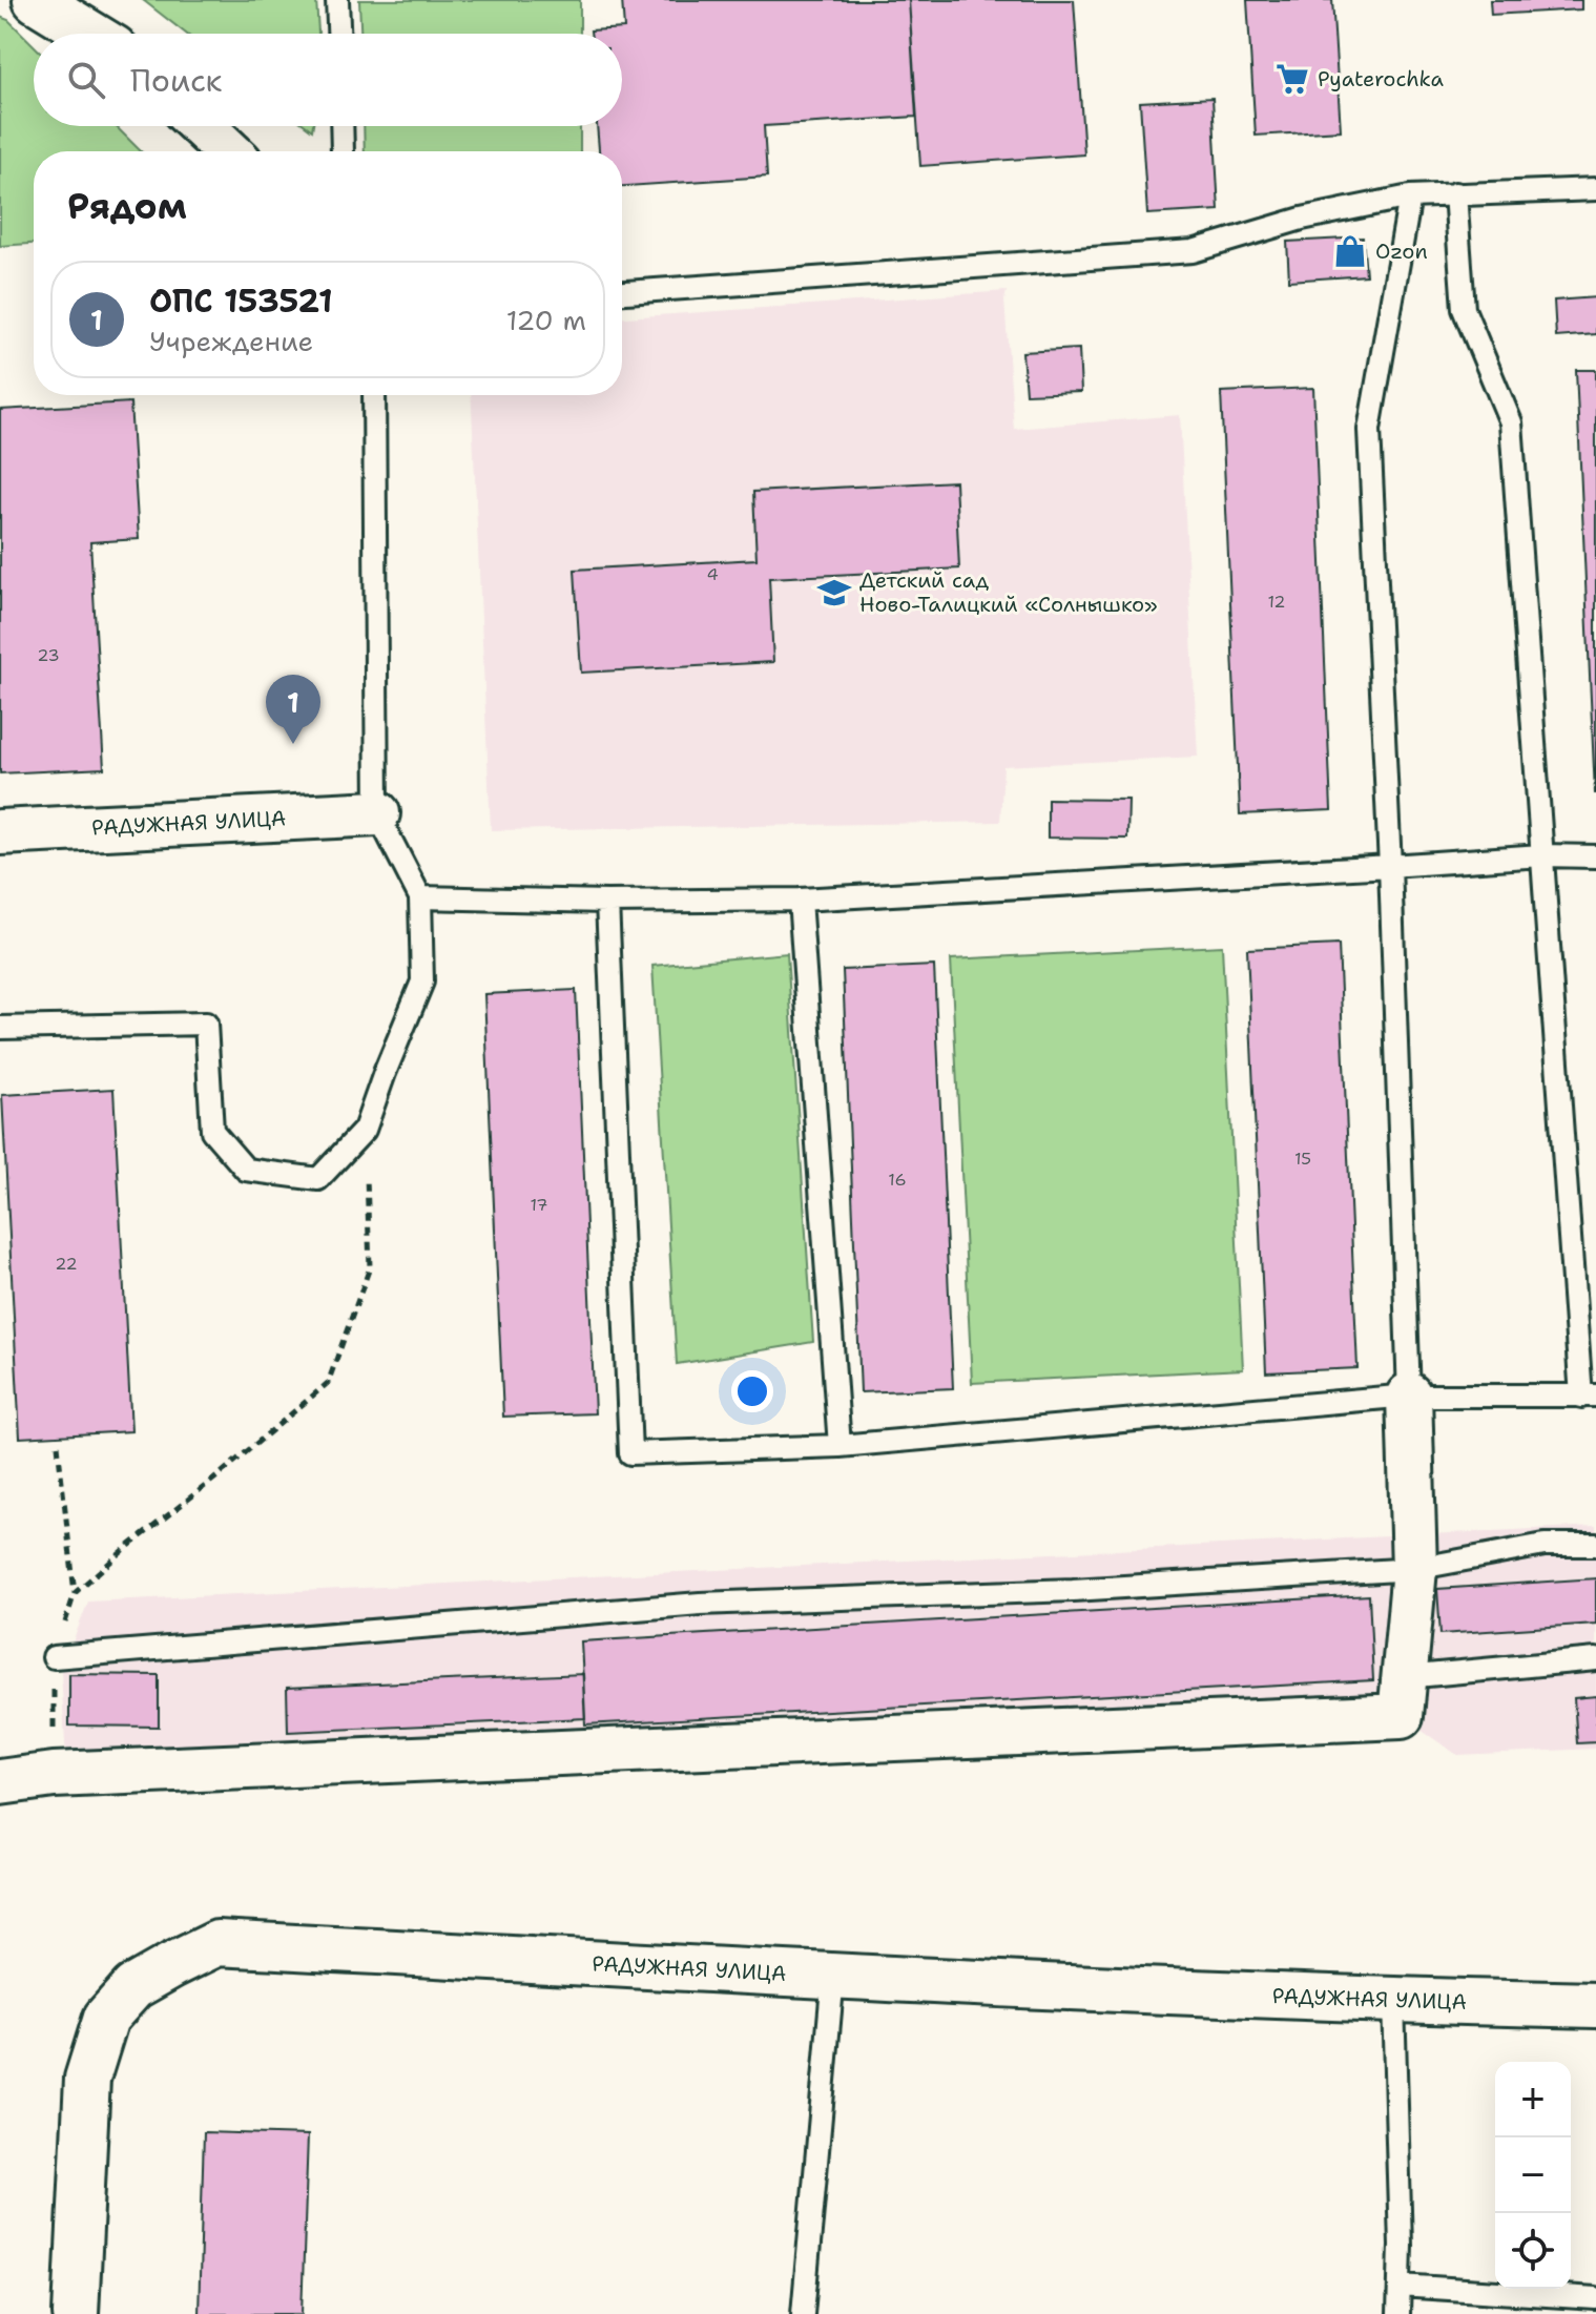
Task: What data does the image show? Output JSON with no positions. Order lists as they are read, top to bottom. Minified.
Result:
{"streets":{"street":["РАДУЖНАЯ УЛИЦА"]},"places":{"supermarket":["Pyaterochka"],"shop":["Ozon"],"school or university":["Детский сад Ново-Талицкий «Солнышко»"]},"house_numbers":["4","12","23","15","16","17","22"],"page":{"search":"Поиск","heading":"Рядом","list":[{"mark":"1","name":"ОПС 153521","note":"Учреждение","value":"120 m"}],"pins":"1","map_buttons":["+","−"]}}
